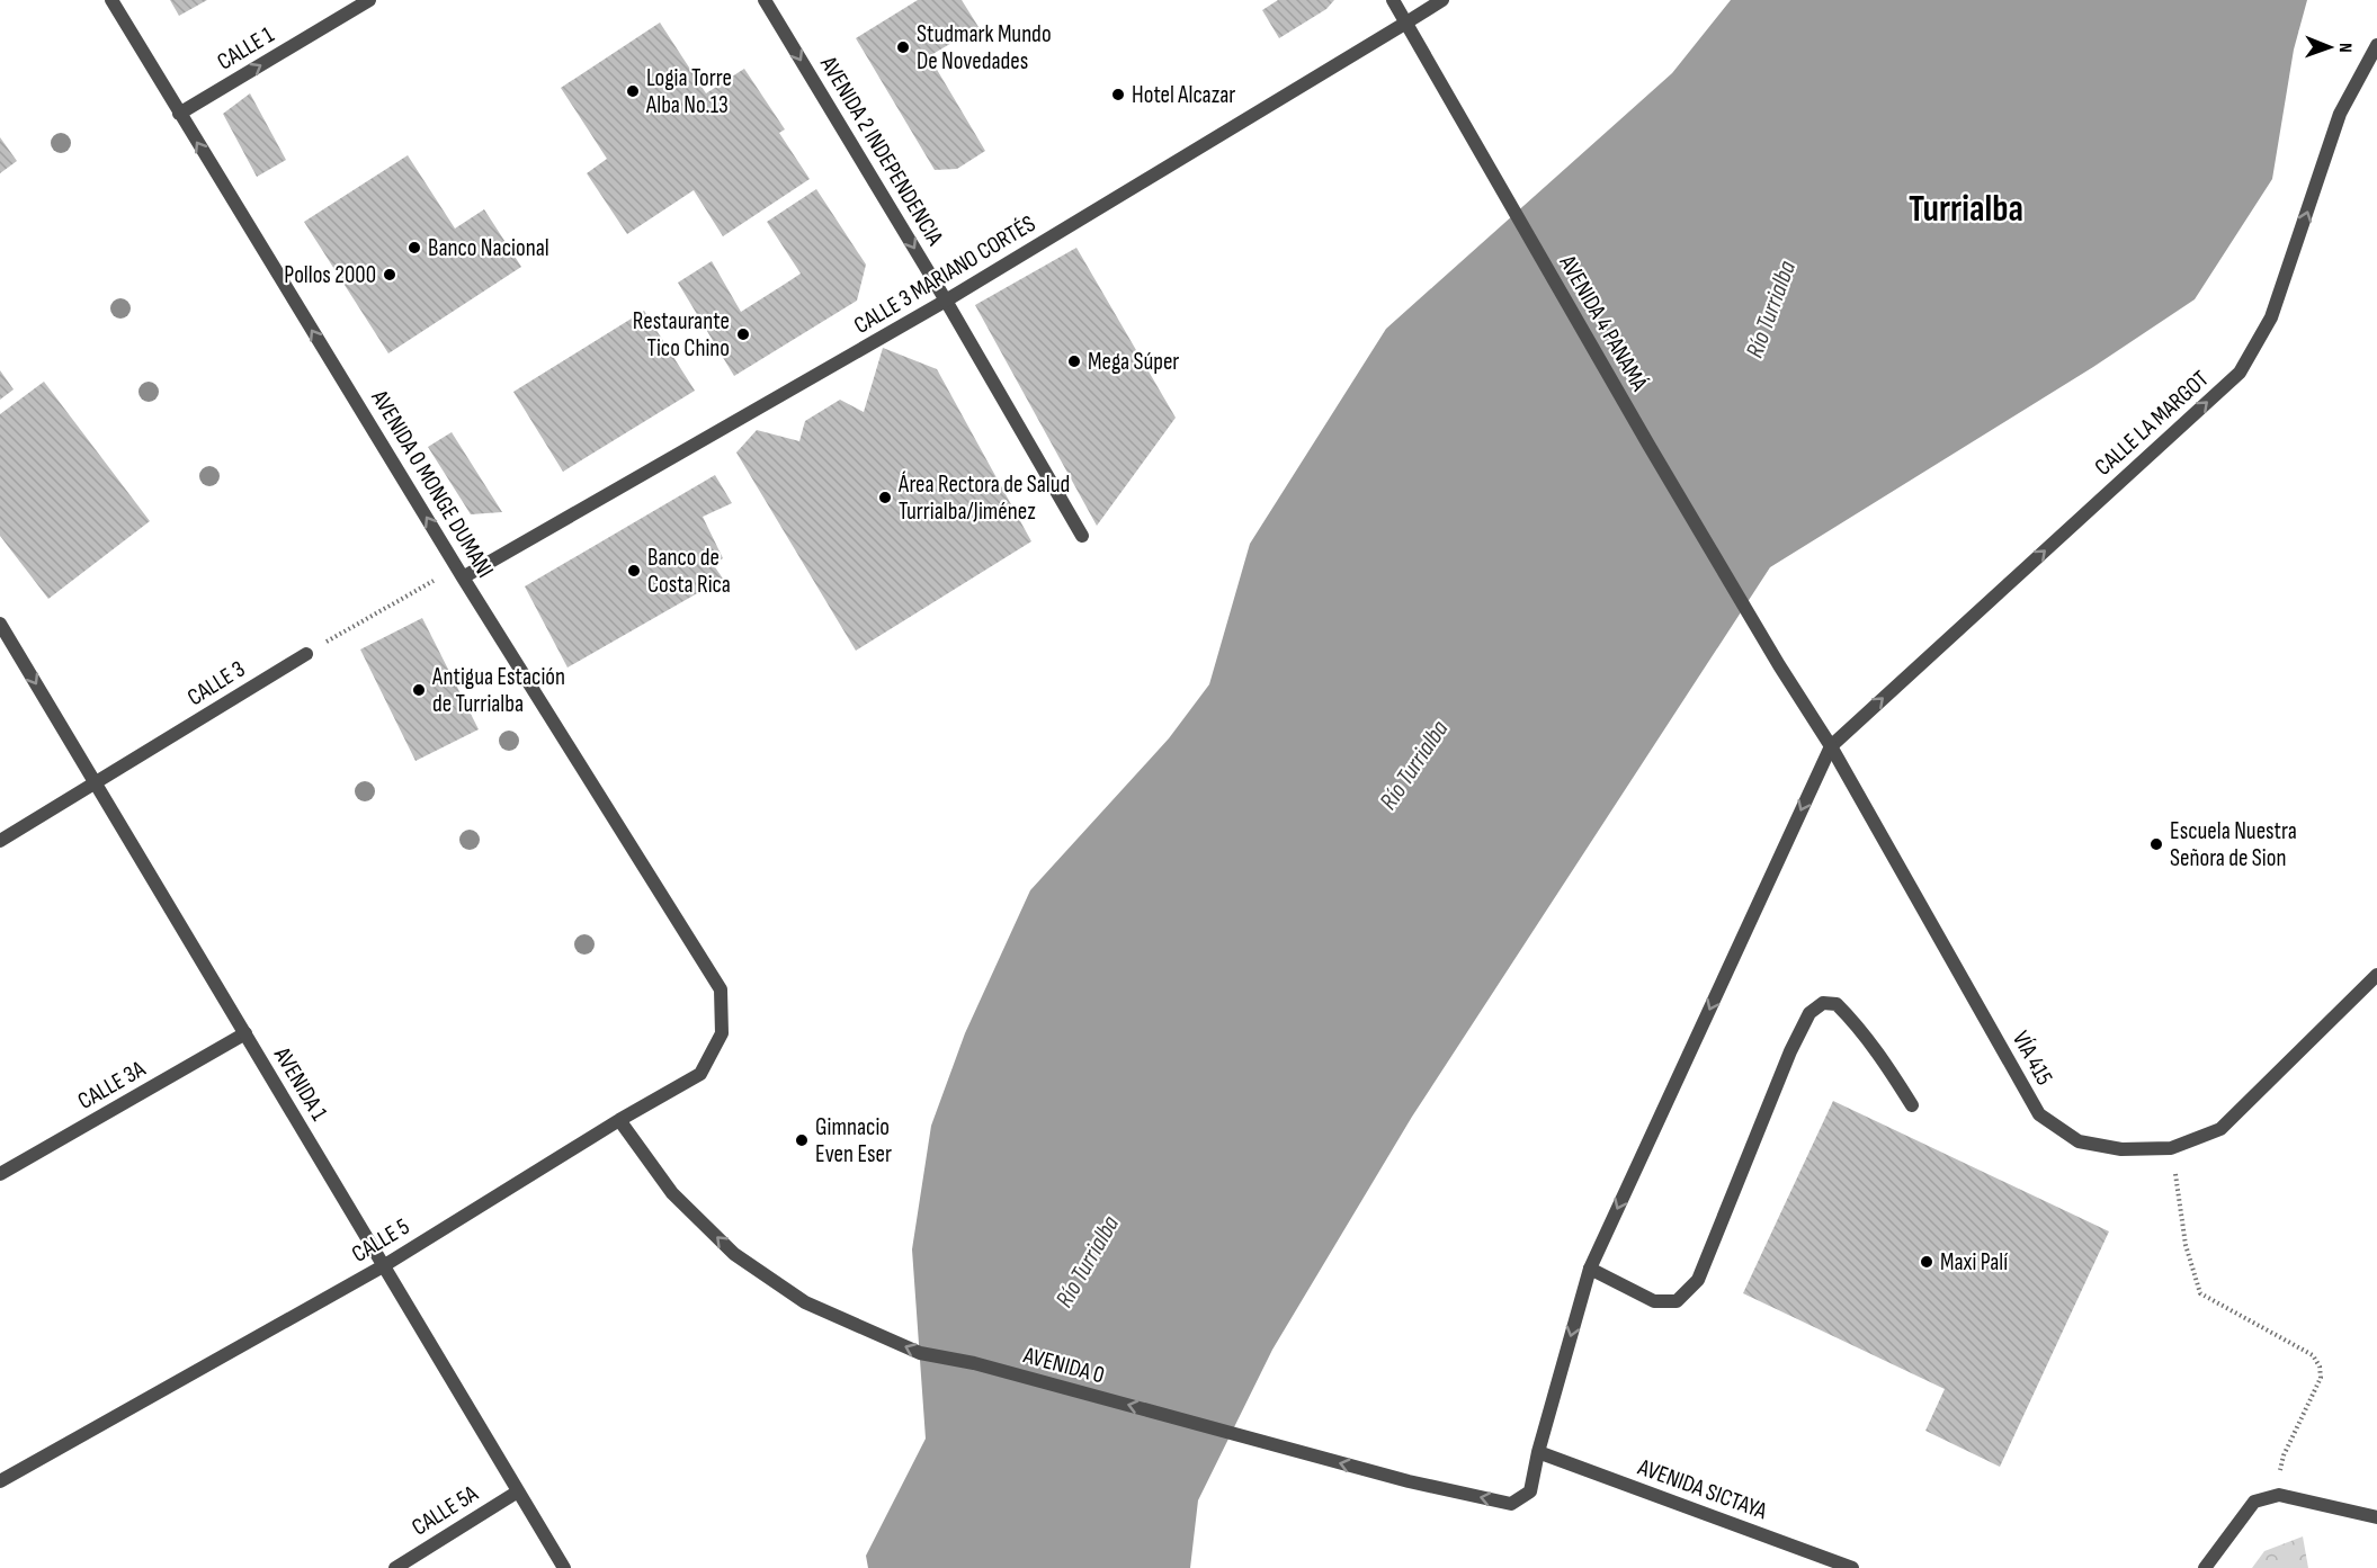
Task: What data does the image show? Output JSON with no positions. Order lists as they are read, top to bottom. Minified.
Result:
{"streets":{"street":["CALLE 1","AVENIDA 2 INDEPENDENCIA","CALLE 3 MARIANO CORTÉS","AVENIDA 4 PANAMÁ","CALLE LA MARGOT","AVENIDA 0 MONGE DUMANI","CALLE 3","VÍA 415","AVENIDA 1","CALLE 3A","CALLE 5","AVENIDA 0","AVENIDA SICTAYA","CALLE 5A"]},"crossings":[["CALLE 1","AVENIDA 0 MONGE DUMANI"],["AVENIDA 2 INDEPENDENCIA","CALLE 3 MARIANO CORTÉS"],["CALLE 3 MARIANO CORTÉS","AVENIDA 4 PANAMÁ"],["CALLE 3 MARIANO CORTÉS","AVENIDA 0 MONGE DUMANI"],["AVENIDA 4 PANAMÁ","VÍA 415"],["CALLE LA MARGOT","VÍA 415"],["CALLE LA MARGOT","AVENIDA 0"],["AVENIDA 0 MONGE DUMANI","CALLE 5"],["CALLE 3","AVENIDA 1"],["VÍA 415","AVENIDA 0"],["AVENIDA 1","CALLE 3A"],["AVENIDA 1","CALLE 5"],["AVENIDA 1","CALLE 5A"],["CALLE 5","AVENIDA 0"],["AVENIDA 0","AVENIDA SICTAYA"]],"one_way":["CALLE 1","AVENIDA 2 INDEPENDENCIA","CALLE LA MARGOT","AVENIDA 0 MONGE DUMANI"],"districts":["Turrialba"],"water":["Río Turrialba"],"places":["Studmark Mundo De Novedades","Logia Torre Alba No.13","Hotel Alcazar","Banco Nacional","Pollos 2000","Restaurante Tico Chino","Mega Súper","Área Rectora de Salud Turrialba/Jiménez","Banco de Costa Rica","Antigua Estación de Turrialba","Escuela Nuestra Señora de Sion","Gimnacio Even Eser","Maxi Palí"],"north":"right"}
